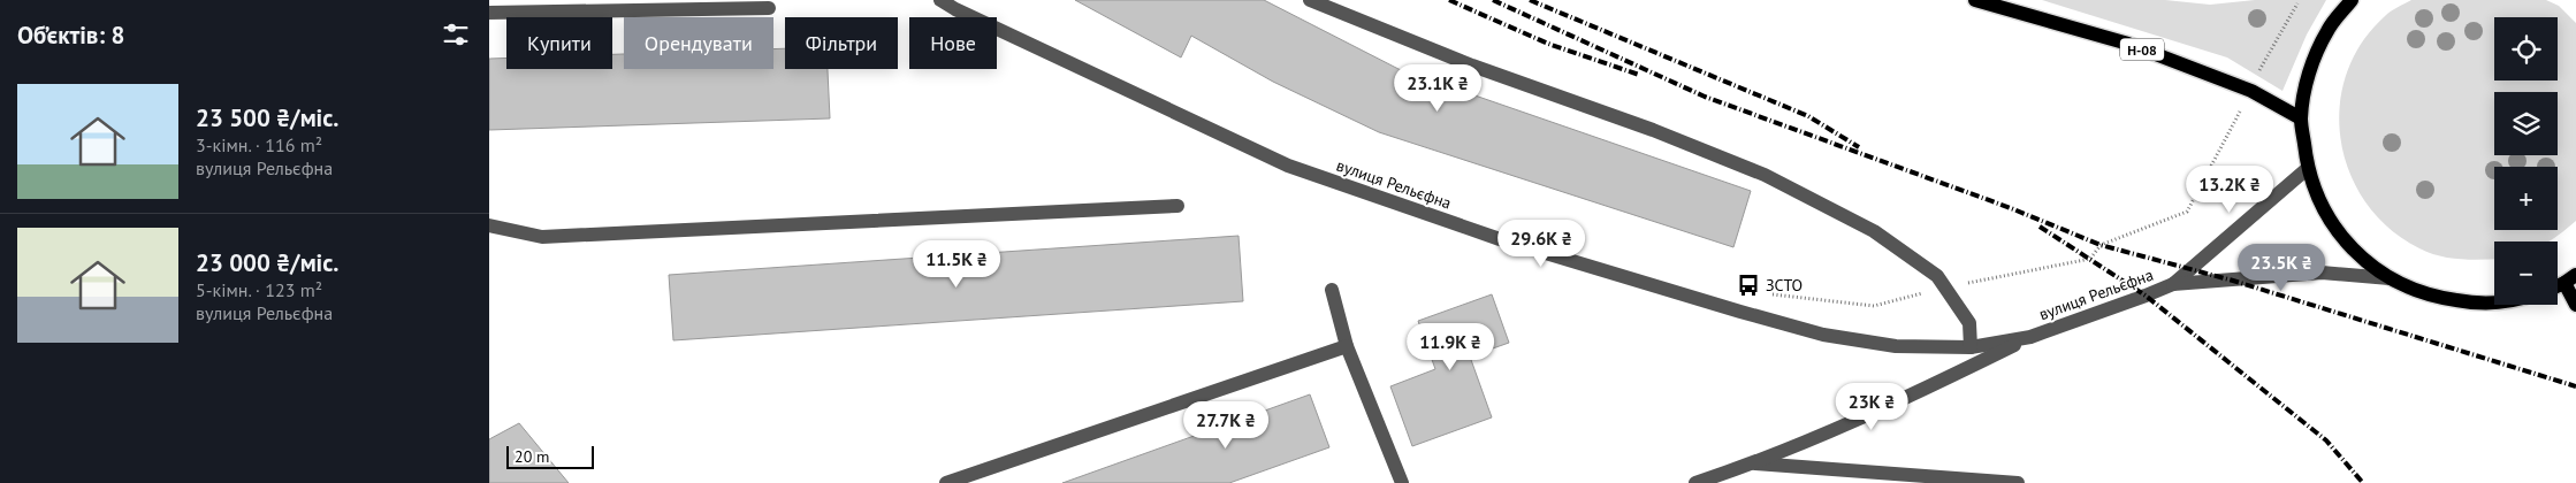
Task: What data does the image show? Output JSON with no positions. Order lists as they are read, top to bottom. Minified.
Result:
{"streets":{"main road":["Н-08"],"street":["вулиця Рельєфна"]},"places":{"bus stop":["ЗСТО"]},"scale_bar":"20 m","page":{"heading":"Об’єктів: 8","map_buttons":["+","−"],"chip":["Купити","Орендувати","Фільтри","Нове"],"price":["23.1K ₴","13.2K ₴","29.6K ₴","11.5K ₴","23.5K ₴","11.9K ₴","23K ₴","27.7K ₴"],"list":[{"name":"23 500 ₴/міс.","note":"3-кімн. · 116 m² · вулиця Рельєфна"},{"name":"23 000 ₴/міс.","note":"5-кімн. · 123 m² · вулиця Рельєфна"}],"scale":"20 m"}}
